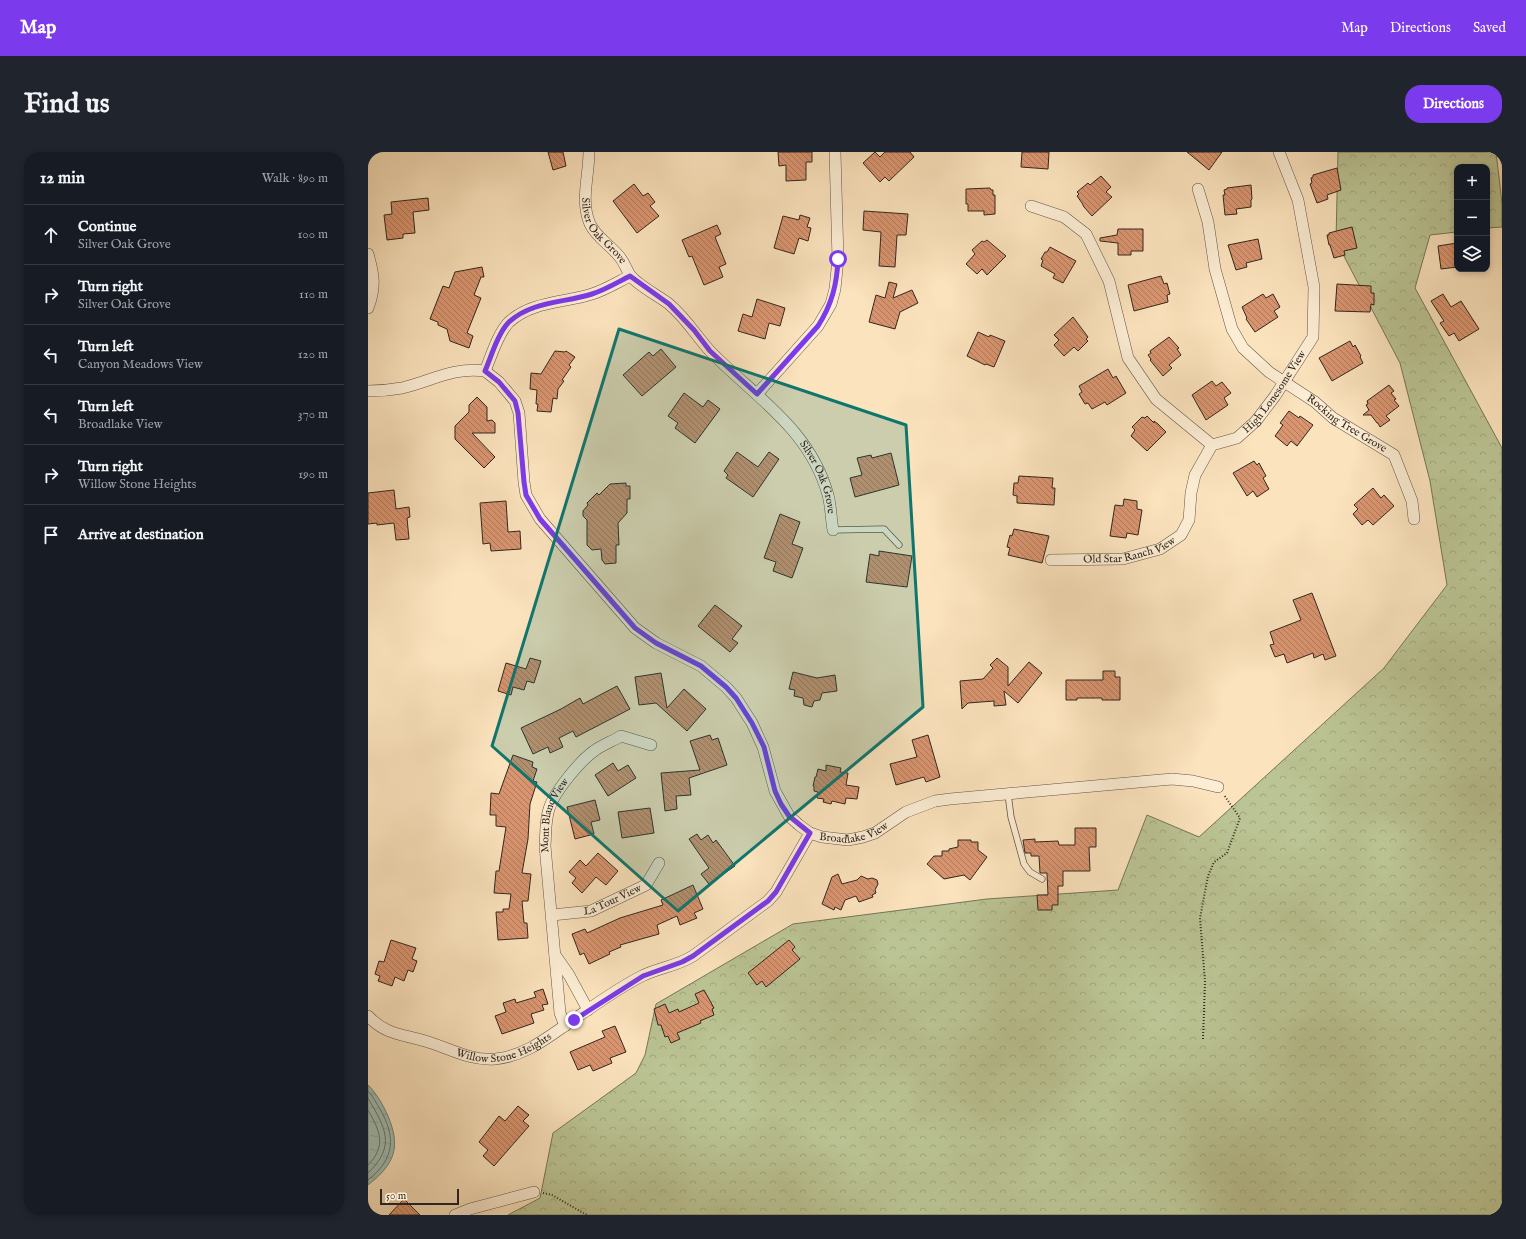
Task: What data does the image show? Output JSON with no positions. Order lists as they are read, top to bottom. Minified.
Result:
{"streets":{"street":["Silver Oak Grove","High Lonesome View","Rocking Tree Grove","Old Star Ranch View","Mont Blanc View","Broadlake View","La Tour View","Willow Stone Heights"]},"crossings":[["High Lonesome View","Rocking Tree Grove"],["High Lonesome View","Old Star Ranch View"],["Mont Blanc View","La Tour View"],["Mont Blanc View","Willow Stone Heights"],["Broadlake View","Willow Stone Heights"]],"scale_bar":"50 m","page":{"header":"Map","nav":["Map","Directions","Saved"],"buttons":"Directions","title":"Find us","heading":["12 min","Walk · 890 m"],"map_buttons":["+","−"],"list":[["Continue","Silver Oak Grove","100 m"],["Turn right","Silver Oak Grove","110 m"],["Turn left","Canyon Meadows View","120 m"],["Turn left","Broadlake View","370 m"],["Turn right","Willow Stone Heights","190 m"],"Arrive at destination"],"scale":"50 m"}}
